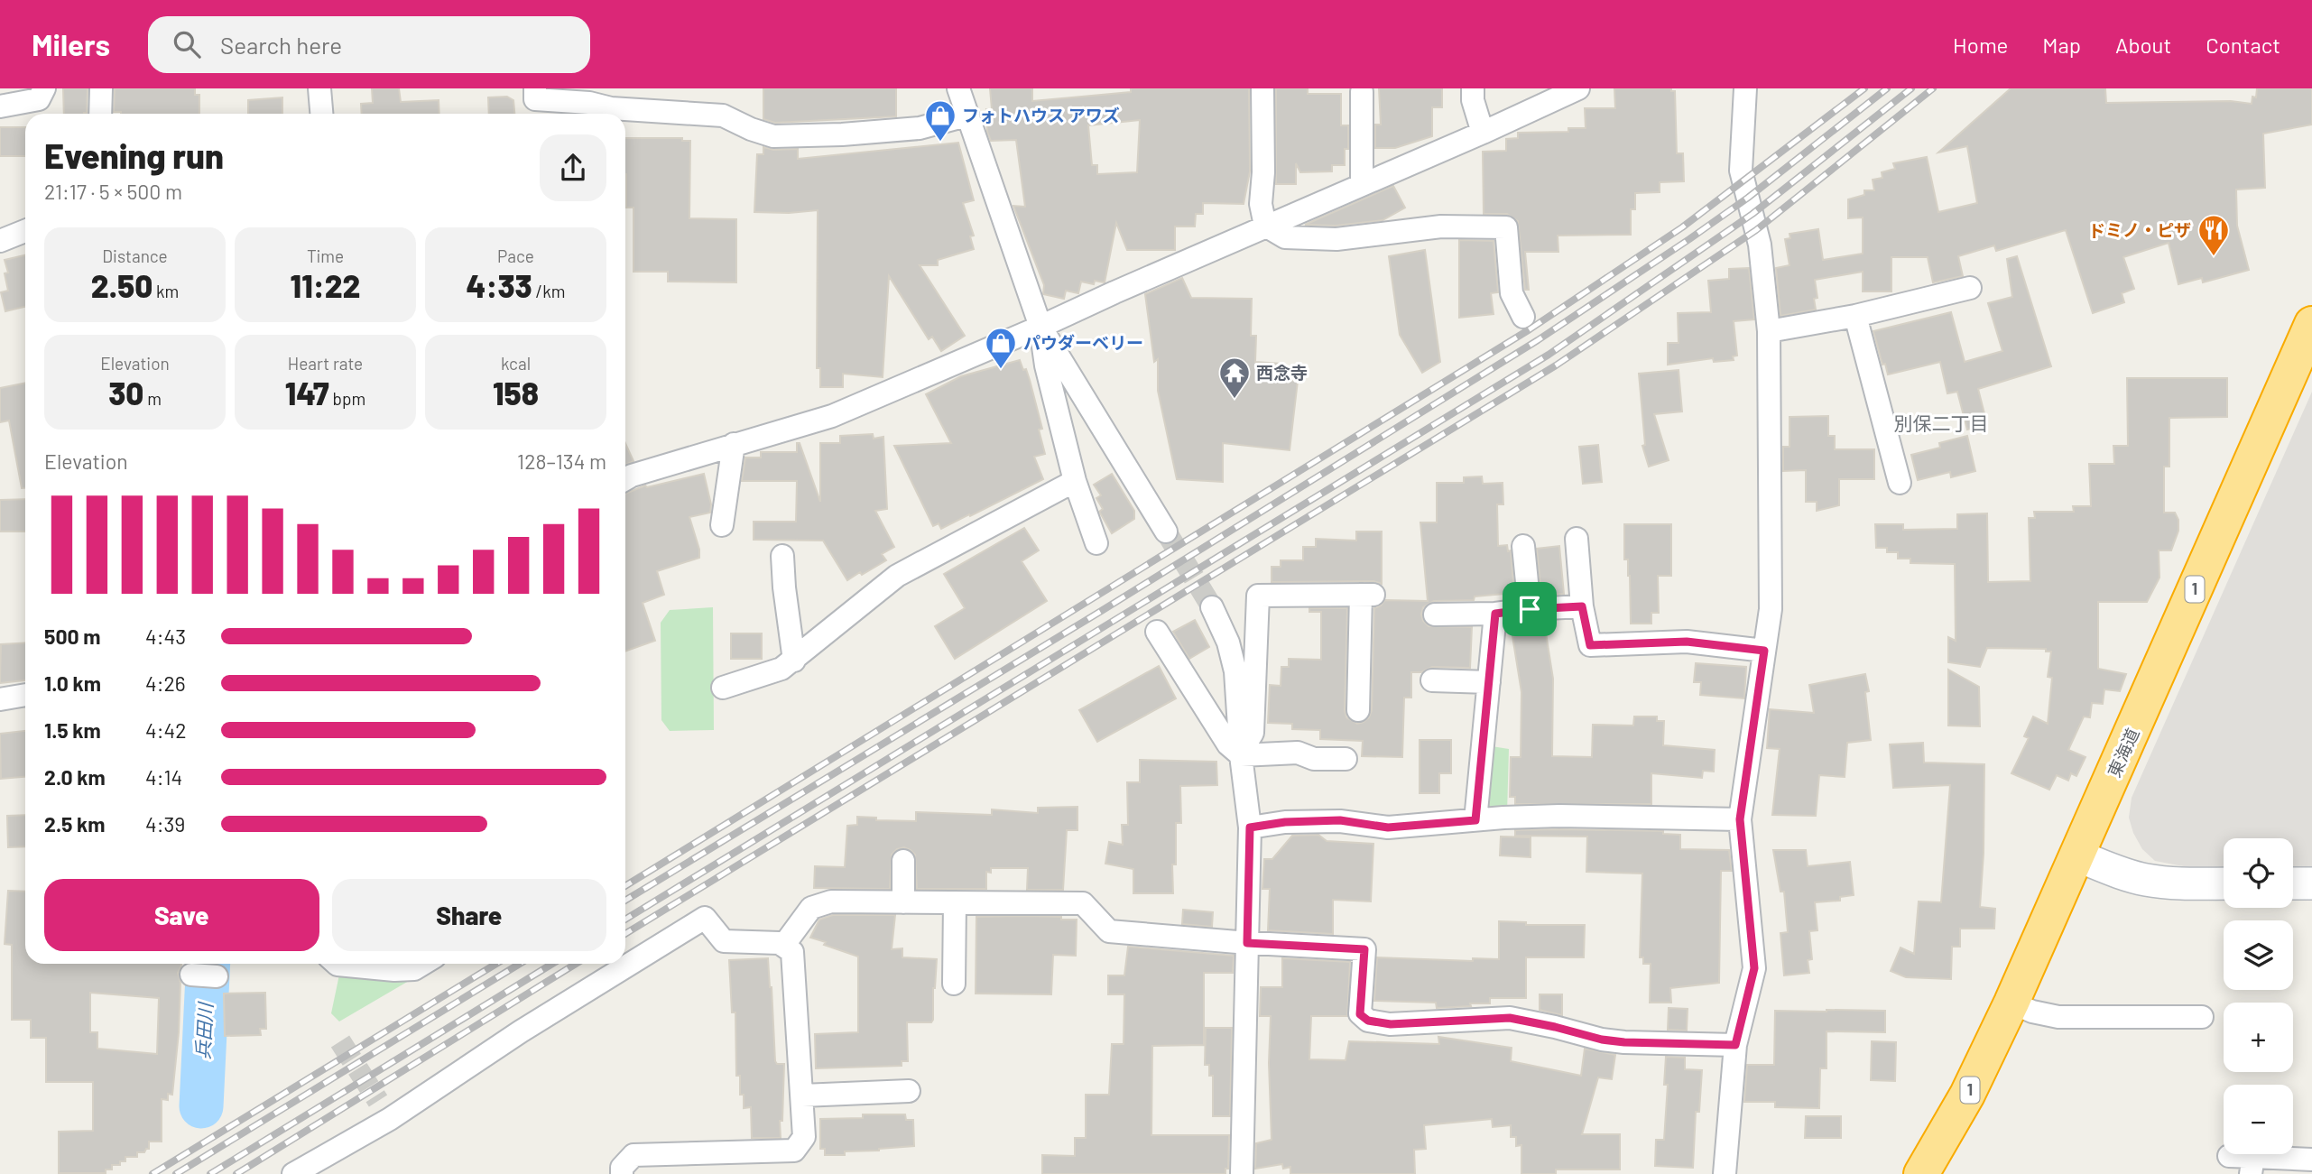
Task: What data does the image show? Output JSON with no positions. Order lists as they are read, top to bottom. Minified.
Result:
{"streets":{"highway":["1","東海道"]},"districts":["別保二丁目"],"water":["兵田川"],"places":{"shop":["フォトハウス アワズ","パウダーベリー"],"restaurant":["ドミノ・ピザ"],"temple":["西念寺"]},"page":{"header":"Milers","search":"Search here","nav":["Home","Map","About","Contact"],"heading":["Evening run","21:17 · 5 × 500 m"],"stats":[["Distance","2.50 km"],["Time","11:22"],["Pace","4:33 /km"],["Elevation","30 m"],["Heart rate","147 bpm"],["kcal","158"]],"chart":["Elevation","128–134 m"],"list":[{"name":"500 m","note":"4:43"},{"name":"1.0 km","note":"4:26"},{"name":"1.5 km","note":"4:42"},{"name":"2.0 km","note":"4:14"},{"name":"2.5 km","note":"4:39"}],"map_buttons":["+","−"],"buttons":["Save","Share"]}}
